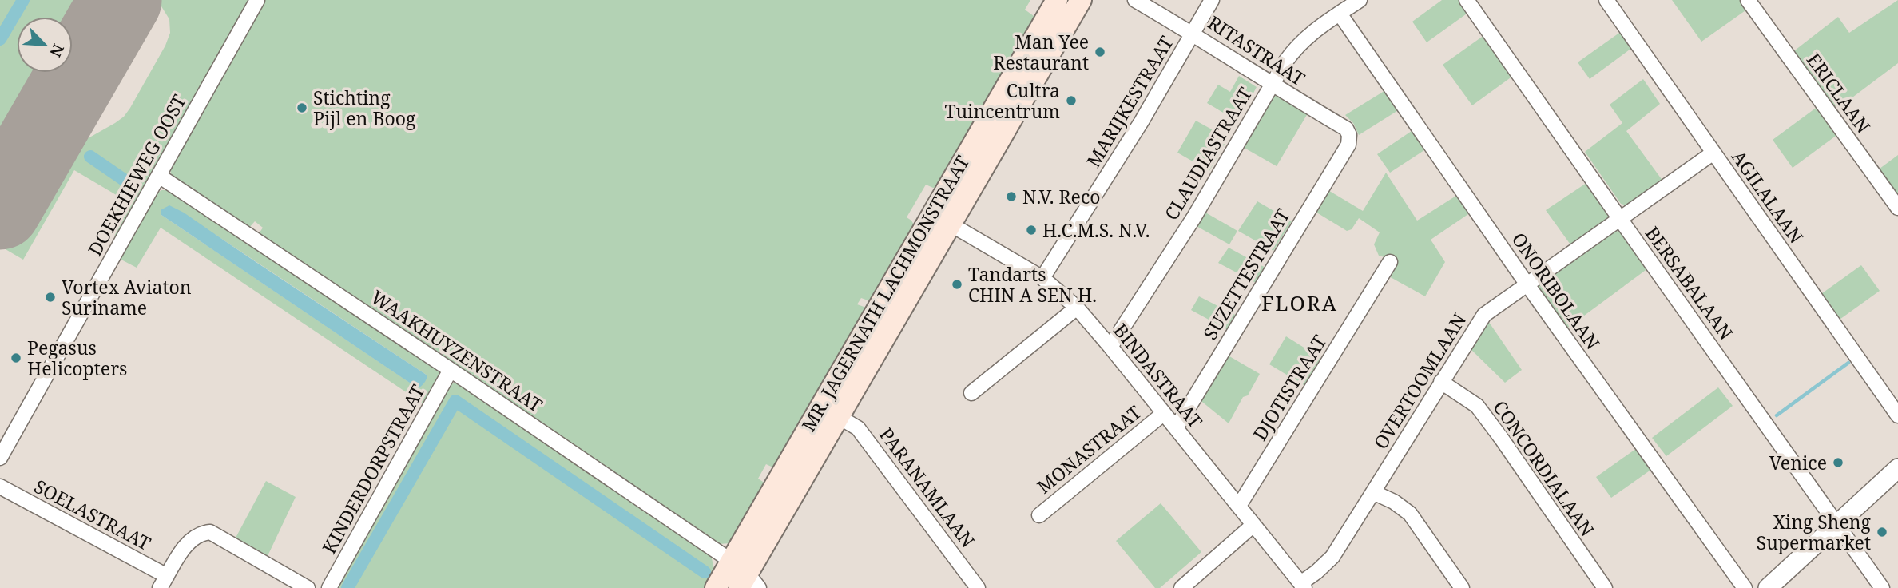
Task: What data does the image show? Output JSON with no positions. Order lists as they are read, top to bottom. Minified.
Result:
{"streets":{"main road":["MR. JAGERNATH LACHMONSTRAAT"],"street":["RITASTRAAT","ERICLAAN","MARIJKESTRAAT","CLAUDIASTRAAT","DOEKHIEWEG OOST","AGILALAAN","SUZETTESTRAAT","BERSABALAAN","ONORIBOLAAN","WAAKHUYZENSTRAAT","BINDASTRAAT","OVERTOOMLAAN","DJOTISTRAAT","MONASTRAAT","CONCORDIALAAN","KINDERDORPSTRAAT","PARANAMLAAN","SOELASTRAAT"]},"crossings":[["RITASTRAAT","MARIJKESTRAAT"],["RITASTRAAT","CLAUDIASTRAAT"],["RITASTRAAT","SUZETTESTRAAT"],["MARIJKESTRAAT","BINDASTRAAT"],["CLAUDIASTRAAT","ONORIBOLAAN"],["CLAUDIASTRAAT","BINDASTRAAT"],["DOEKHIEWEG OOST","WAAKHUYZENSTRAAT"],["AGILALAAN","OVERTOOMLAAN"],["SUZETTESTRAAT","BINDASTRAAT"],["BERSABALAAN","OVERTOOMLAAN"],["ONORIBOLAAN","OVERTOOMLAAN"],["MR. JAGERNATH LACHMONSTRAAT","WAAKHUYZENSTRAAT"],["MR. JAGERNATH LACHMONSTRAAT","BINDASTRAAT"],["MR. JAGERNATH LACHMONSTRAAT","PARANAMLAAN"],["WAAKHUYZENSTRAAT","KINDERDORPSTRAAT"],["BINDASTRAAT","OVERTOOMLAAN"],["BINDASTRAAT","DJOTISTRAAT"],["BINDASTRAAT","MONASTRAAT"],["OVERTOOMLAAN","CONCORDIALAAN"]],"districts":["FLORA"],"places":["Man Yee Restaurant","Cultra Tuincentrum","Stichting Pijl en Boog","N.V. Reco","H.C.M.S. N.V.","Tandarts CHIN A SEN H.","Vortex Aviaton Suriname","Pegasus Helicopters","Venice","Xing Sheng Supermarket"],"north":"bottom right"}
